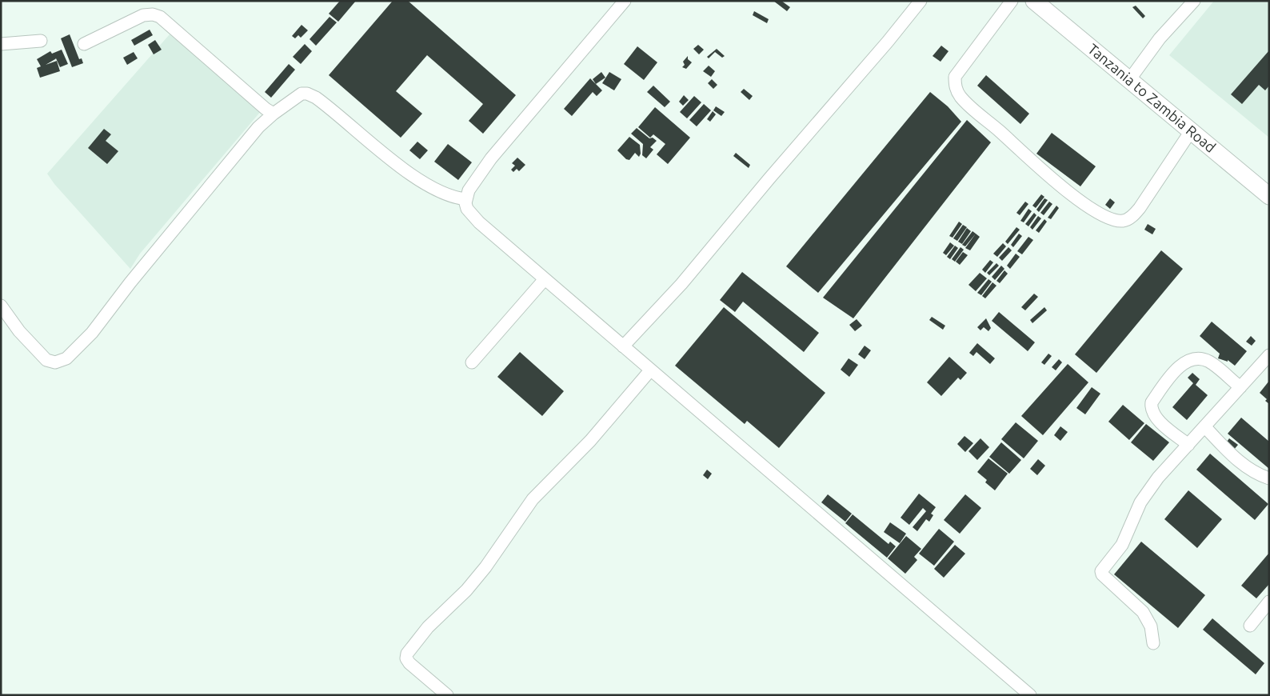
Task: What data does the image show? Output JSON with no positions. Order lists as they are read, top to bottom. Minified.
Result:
{"streets":{"highway":["Tanzania to Zambia Road"]}}
